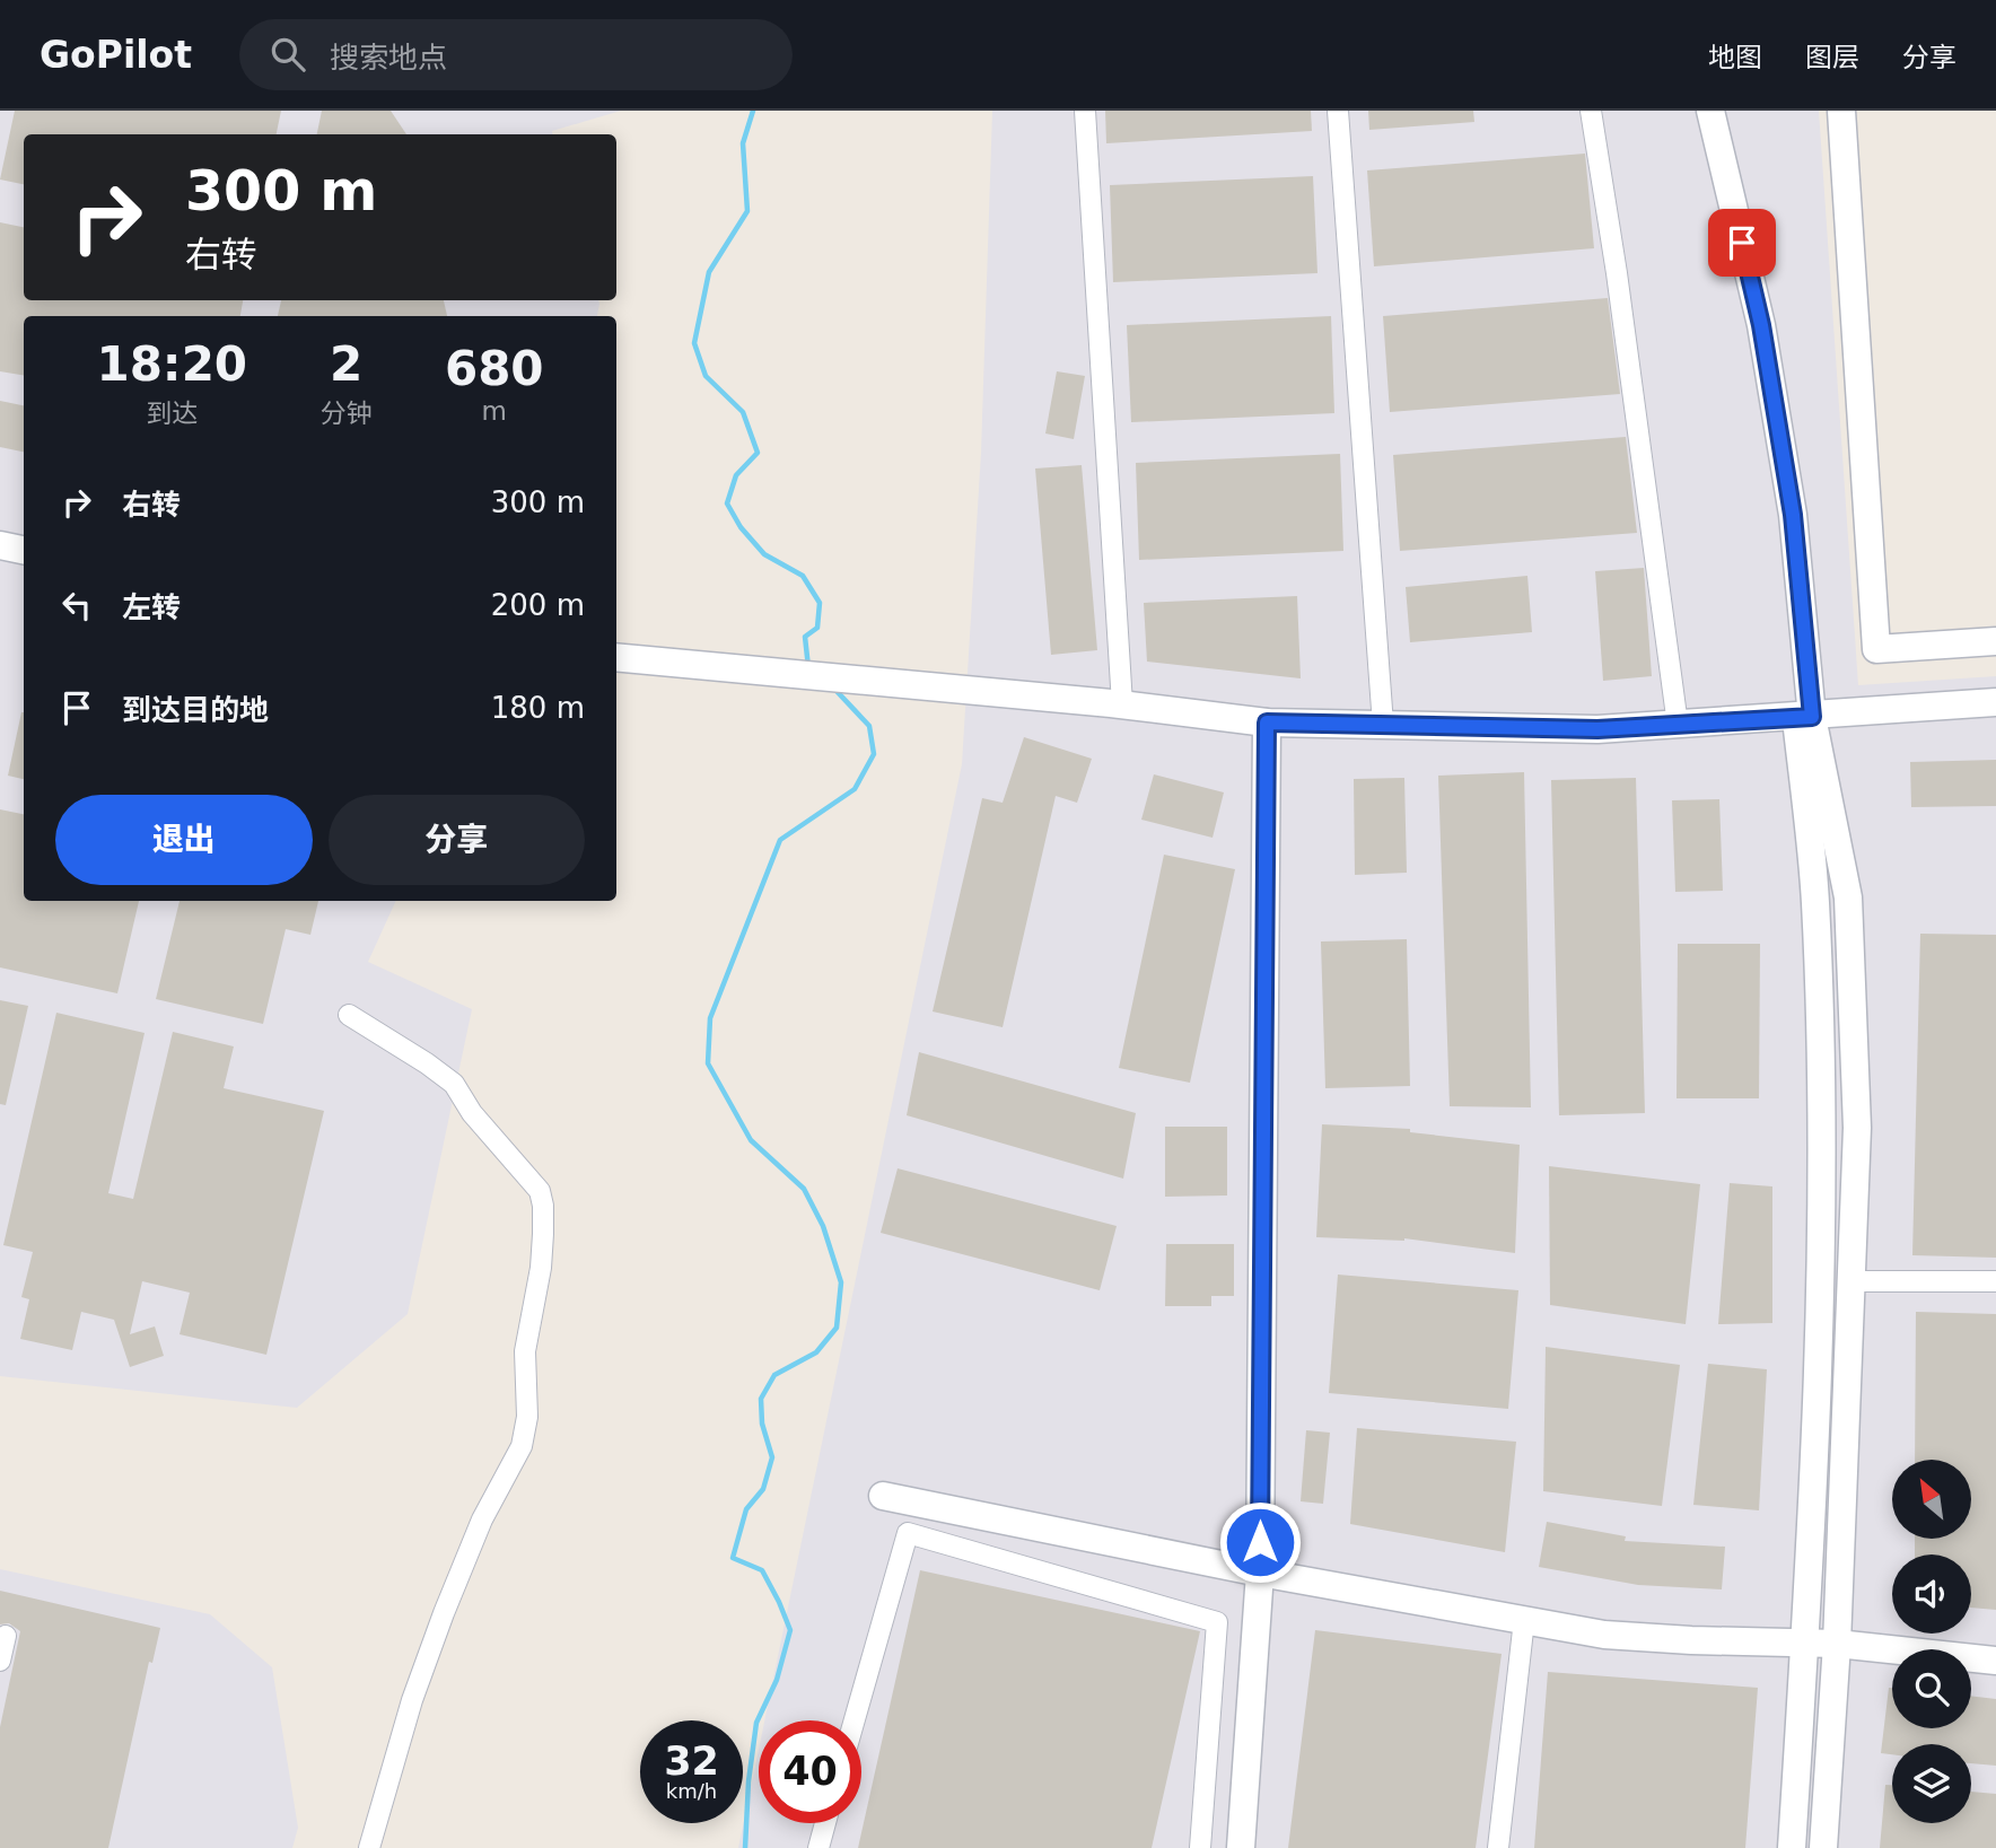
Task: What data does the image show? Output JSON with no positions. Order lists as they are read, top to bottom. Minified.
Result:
{"north":"top left","page":{"header":"GoPilot","search":"搜索地点","nav":["地图","图层","分享"],"turn":["300 m","右转"],"eta":["18:20","到达","2","分钟","680","m"],"list":[{"name":"右转","value":"300 m"},{"name":"左转","value":"200 m"},{"name":"到达目的地","value":"180 m"}],"buttons":["退出","分享"],"speed":"32 km/h","limit":"40"}}
